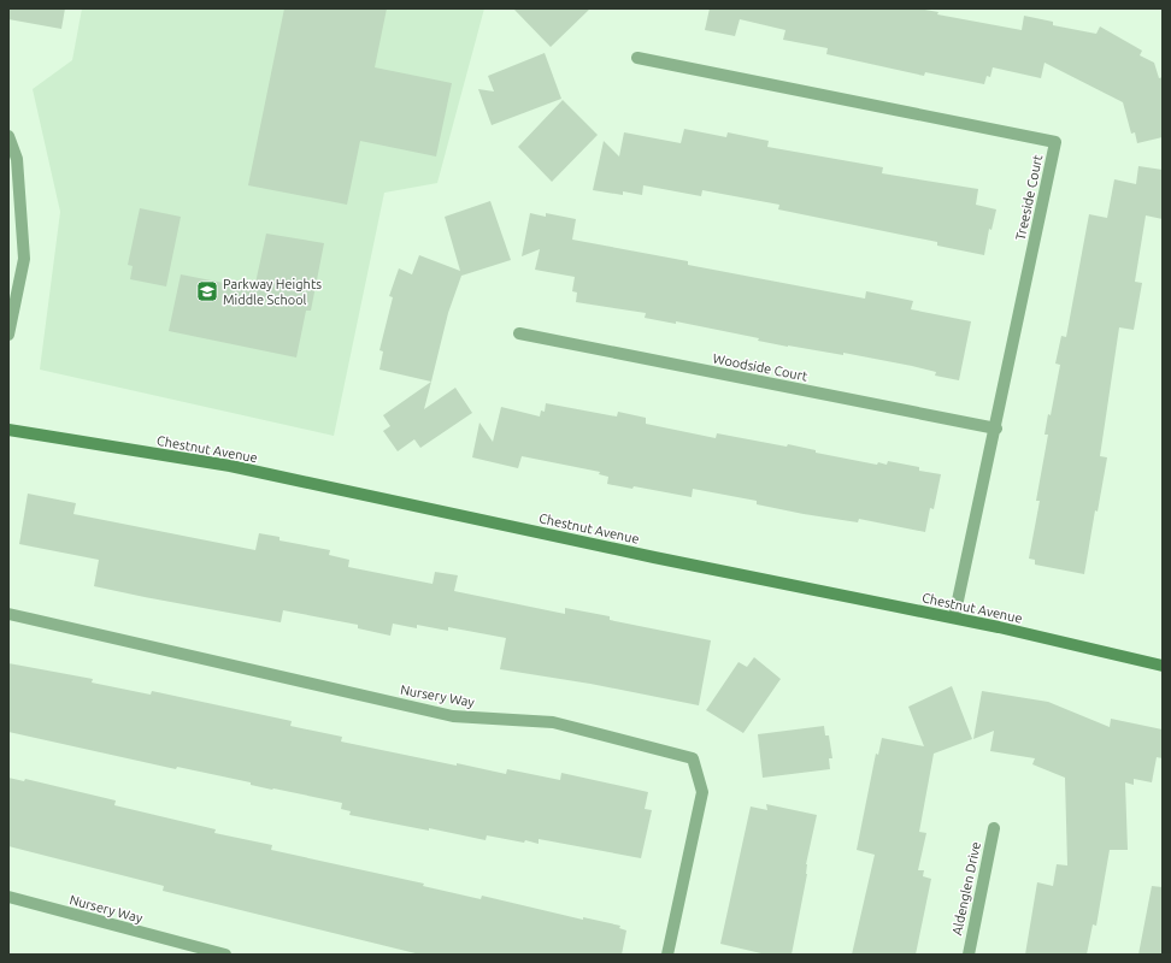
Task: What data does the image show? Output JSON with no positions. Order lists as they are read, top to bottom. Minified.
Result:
{"streets":{"main road":["Chestnut Avenue"],"street":["Treeside Court","Woodside Court","Nursery Way","Aldenglen Drive"]},"crossings":[["Treeside Court","Woodside Court"],["Treeside Court","Chestnut Avenue"]],"places":{"school or university":["Parkway Heights Middle School"]}}
